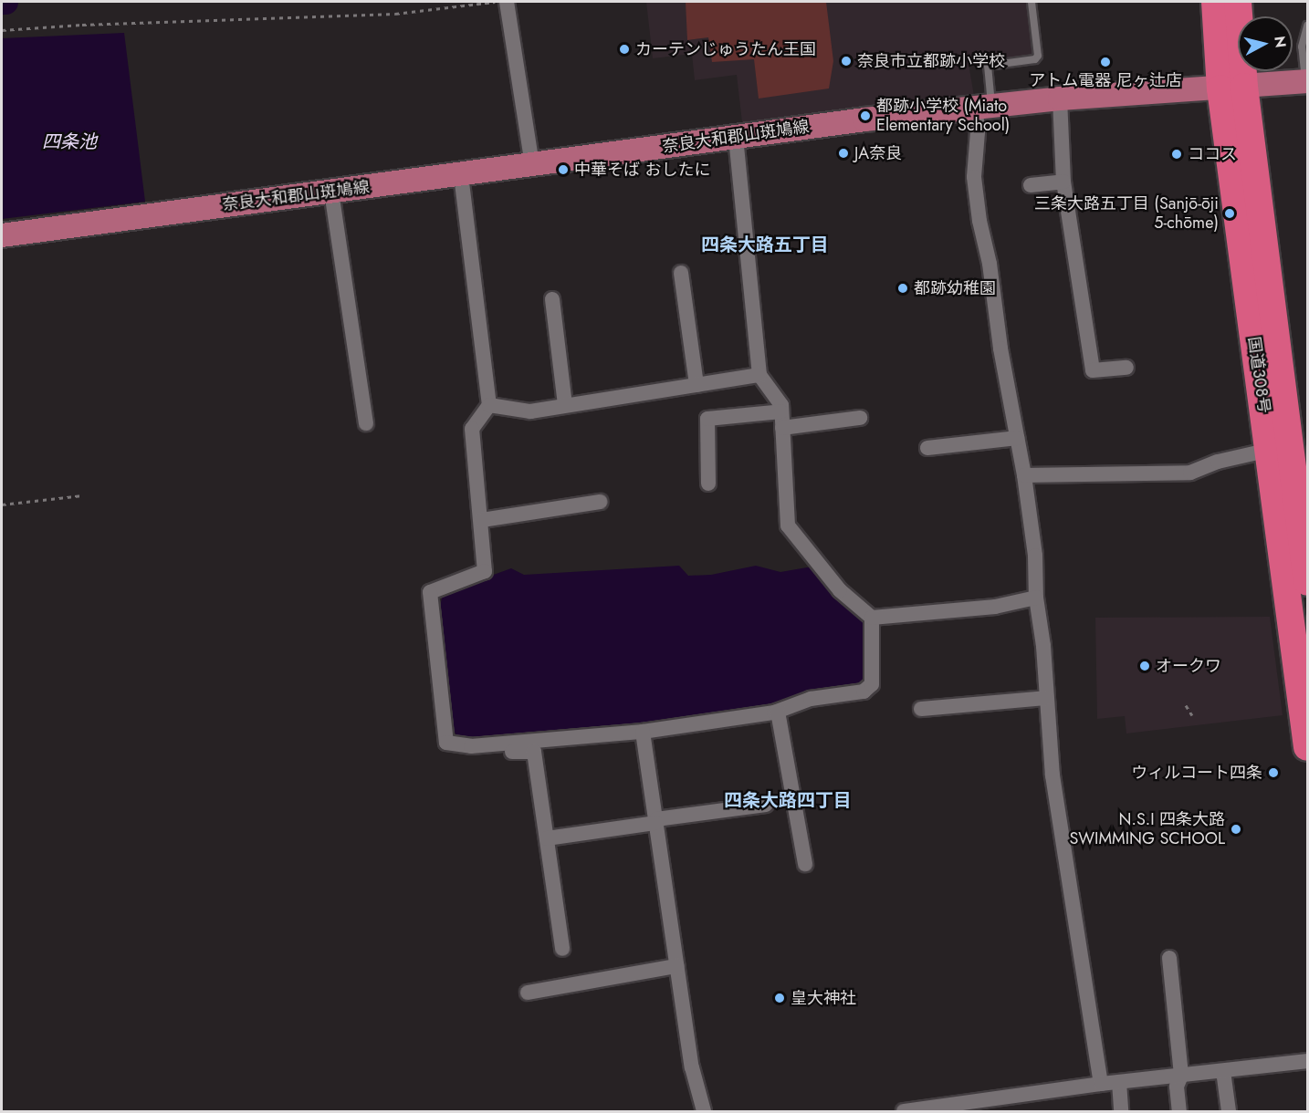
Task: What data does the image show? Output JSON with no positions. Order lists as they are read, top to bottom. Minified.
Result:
{"streets":{"highway":["国道308号"],"main road":["奈良大和郡山斑鳩線"]},"crossings":[["奈良大和郡山斑鳩線","国道308号"]],"districts":["四条大路五丁目","四条大路四丁目"],"water":["四条池"],"places":["カーテンじゅうたん王国","奈良市立都跡小学校","アトム電器 尼ヶ辻店","都跡小学校 (Miato Elementary School)","JA奈良","ココス","中華そば おしたに","三条大路五丁目 (Sanjō-ōji 5-chōme)","都跡幼稚園","オークワ","ウィルコート四条","N.S.I 四条大路 SWIMMING SCHOOL","皇大神社"],"north":"right"}
